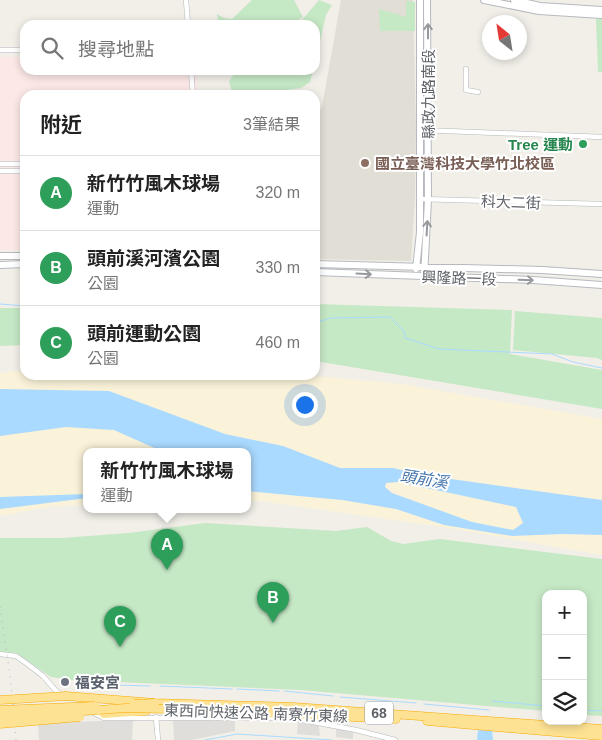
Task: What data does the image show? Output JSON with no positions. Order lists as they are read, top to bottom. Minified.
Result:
{"streets":{"highway":["東西向快速公路 南寮竹東線","68"],"street":["縣政九路南段","科大二街","興隆路一段"]},"crossings":[["縣政九路南段","科大二街"],["縣政九路南段","興隆路一段"]],"water":["頭前溪"],"places":["Tree 運動","國立臺灣科技大學竹北校區","福安宮"],"north":"top left","page":{"search":"搜尋地點","heading":["附近","3筆結果"],"list":[{"mark":"A","name":"新竹竹風木球場","note":"運動","value":"320 m"},{"mark":"B","name":"頭前溪河濱公園","note":"公園","value":"330 m"},{"mark":"C","name":"頭前運動公園","note":"公園","value":"460 m"}],"popup":["新竹竹風木球場","運動"],"pins":["A","B","C"],"map_buttons":["+","−"]}}
